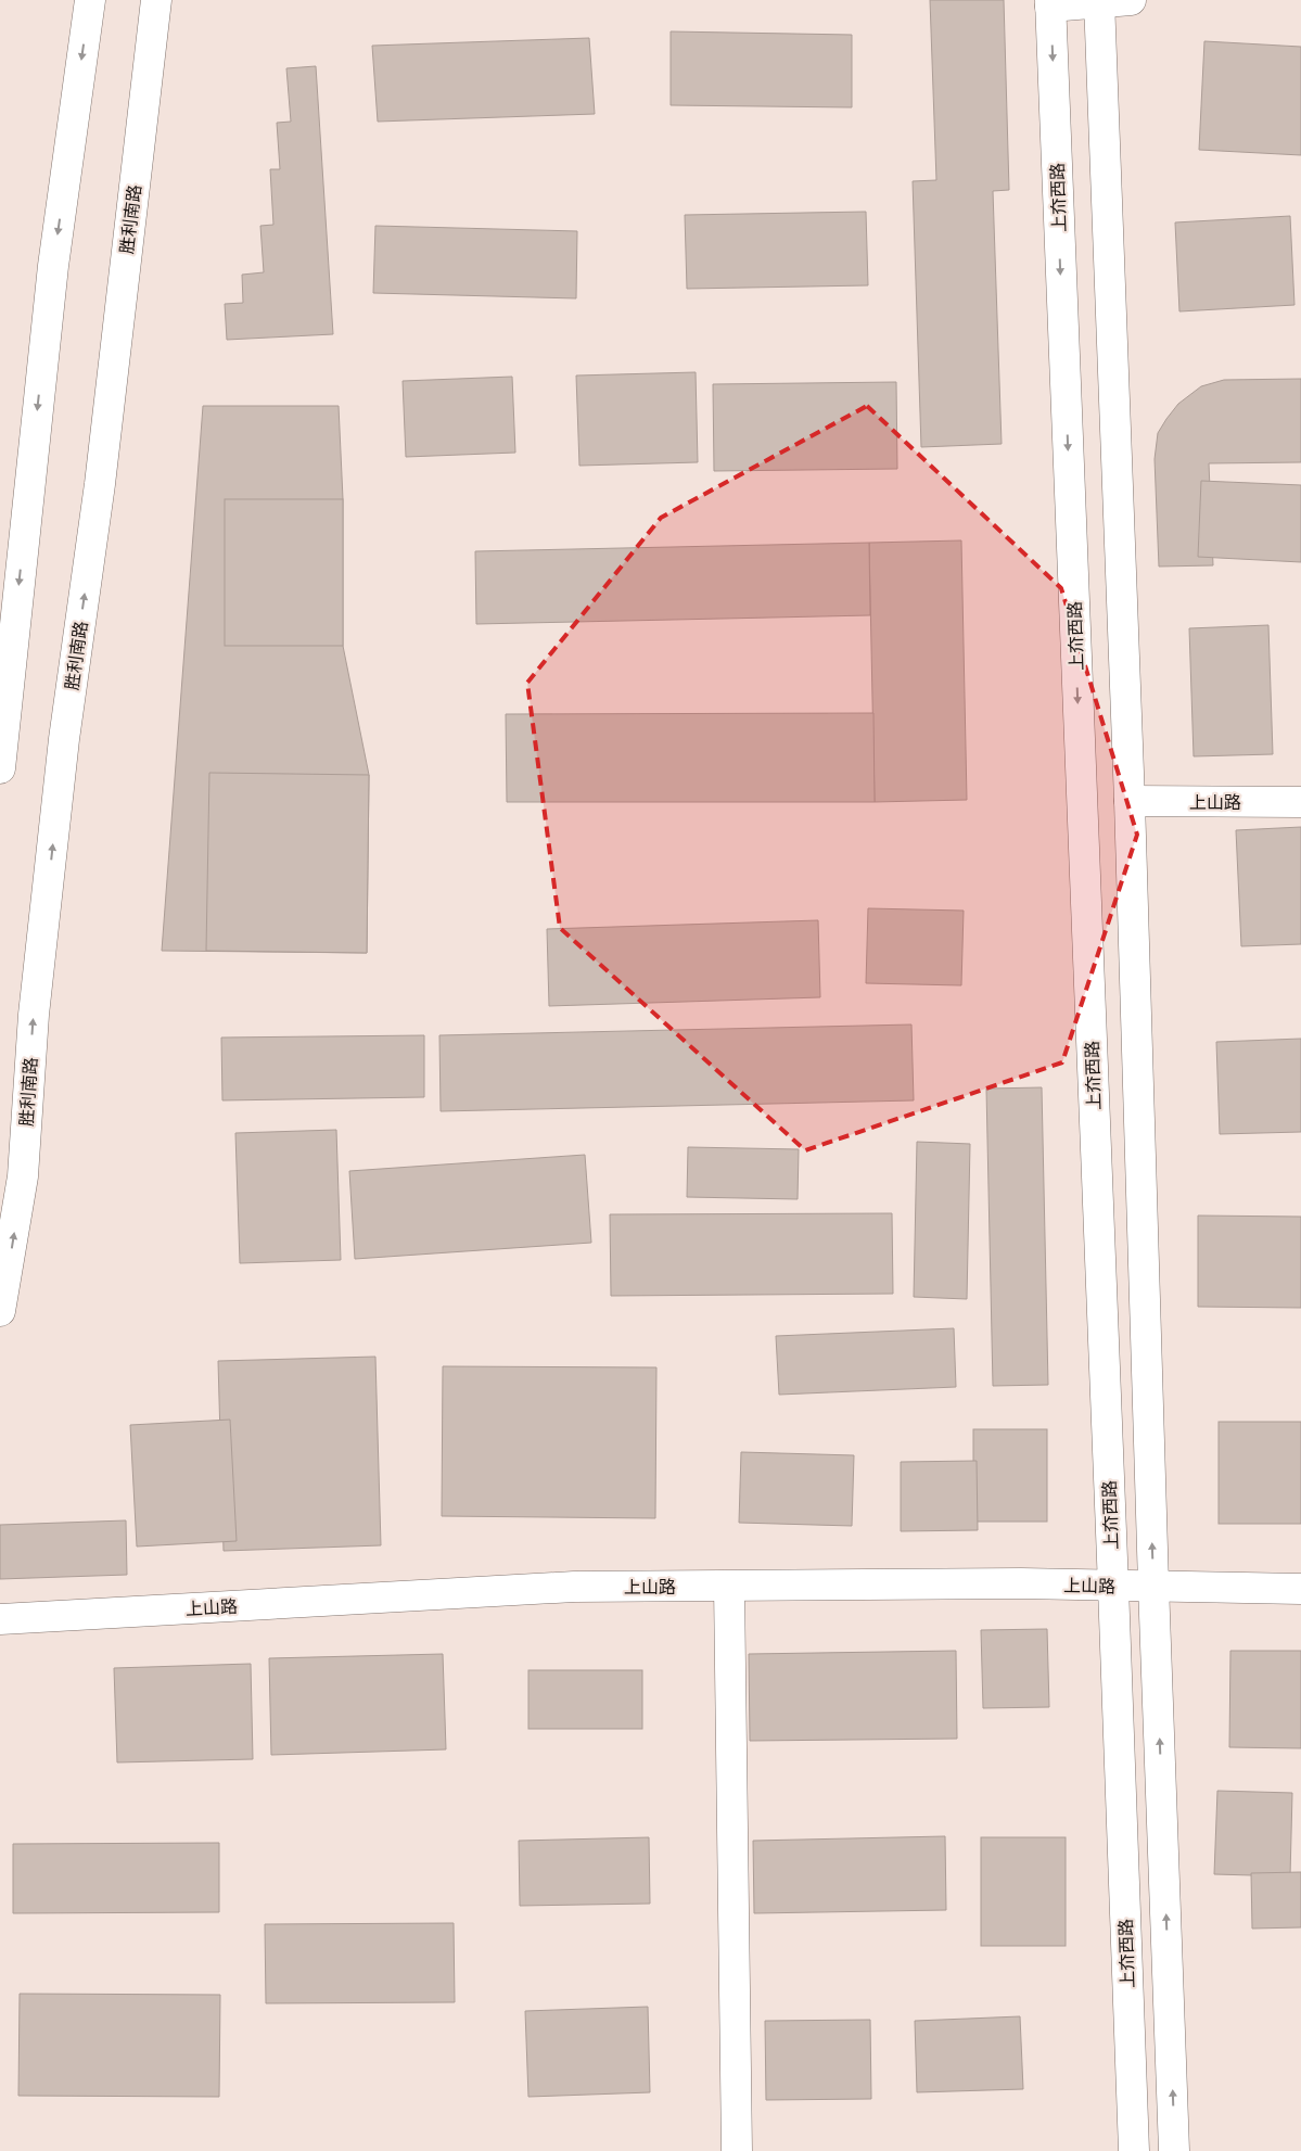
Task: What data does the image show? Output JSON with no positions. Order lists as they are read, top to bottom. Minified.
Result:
{"streets":{"street":["上夼西路","胜利南路","上山路"]},"crossings":[["上夼西路","上山路"]]}
